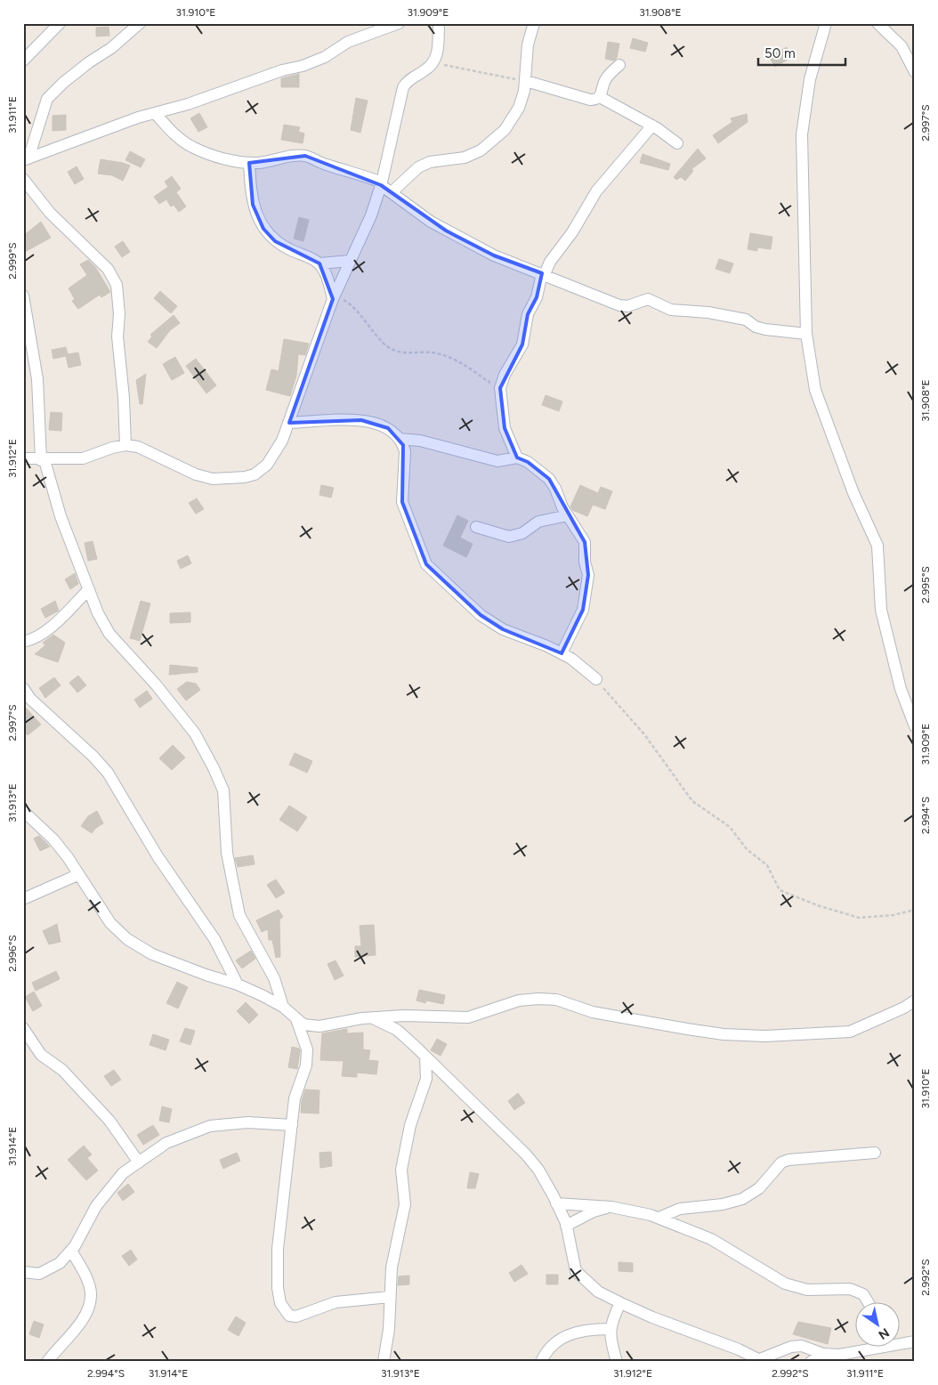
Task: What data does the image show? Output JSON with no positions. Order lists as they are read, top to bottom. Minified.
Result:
{"scale_bar":"50 m","north":"bottom right","coordinates":["31.910°E","31.909°E","31.908°E","31.911°E","2.997°S","2.999°S","31.912°E","2.995°S","31.913°E","2.994°S","2.996°S","31.914°E","2.992°S"]}
